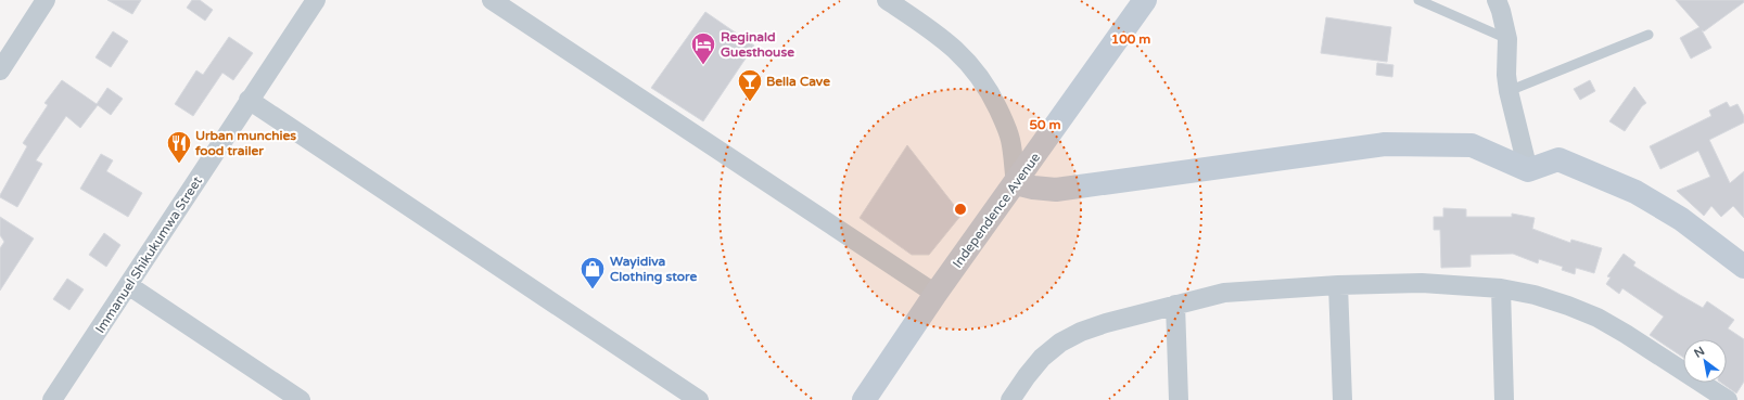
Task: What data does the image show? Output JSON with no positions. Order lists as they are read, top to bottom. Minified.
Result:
{"streets":{"street":["Independence Avenue","Immanuel Shikukumwa Street"]},"places":{"hotel":["Reginald Guesthouse"],"bar":["Bella Cave"],"restaurant":["Urban munchies food trailer"],"shop":["Wayidiva Clothing store"]},"north":"top left","rings":["100 m","50 m"]}
